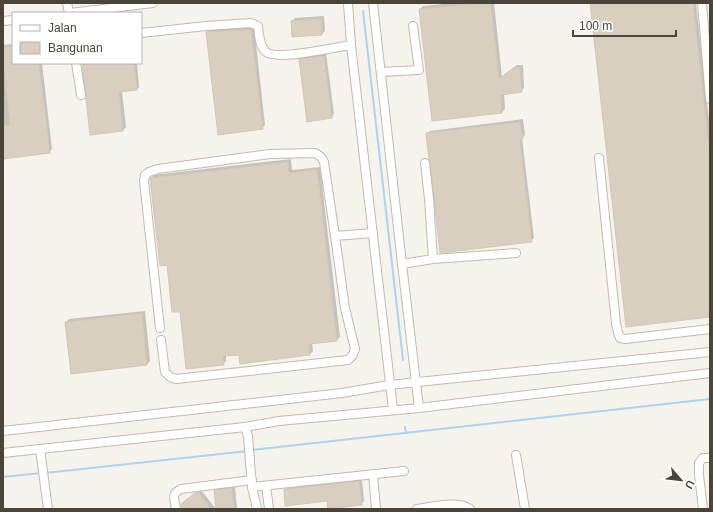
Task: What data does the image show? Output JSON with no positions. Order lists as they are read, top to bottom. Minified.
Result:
{"legend":["Jalan","Bangunan"],"scale_bar":"100 m","north":"bottom right"}
